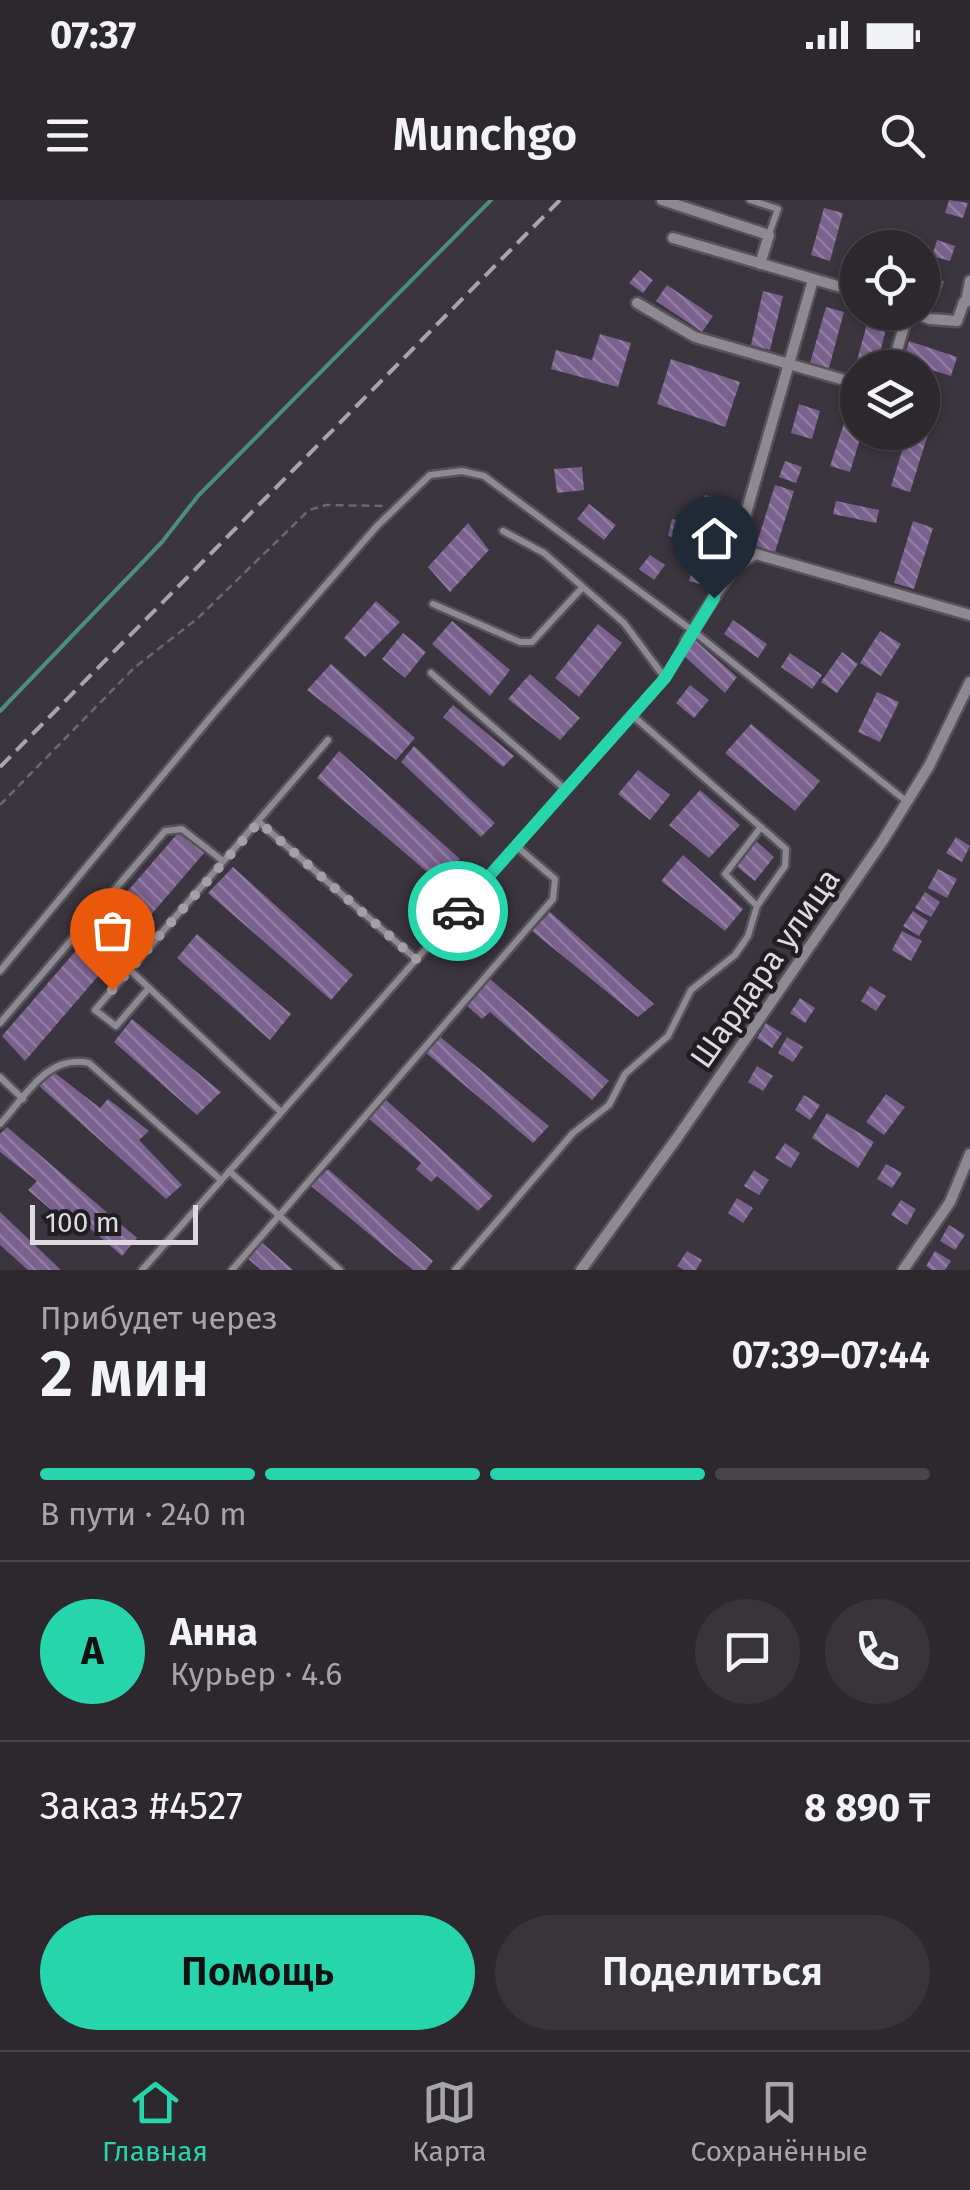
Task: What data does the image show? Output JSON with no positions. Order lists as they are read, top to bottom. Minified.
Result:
{"streets":{"street":["Шардара улица"]},"scale_bar":"100 m","page":{"status":"07:37","header":"Munchgo","scale":"100 m","heading":["2 мин","Прибудет через","07:39–07:44"],"panel":["Анна","Курьер · 4.6","Заказ #4527","8 890 ₸"],"bar":"В пути · 240 m","round":"А","buttons":["Помощь","Поделиться"],"tabs":["Главная","Карта","Сохранённые"]}}
